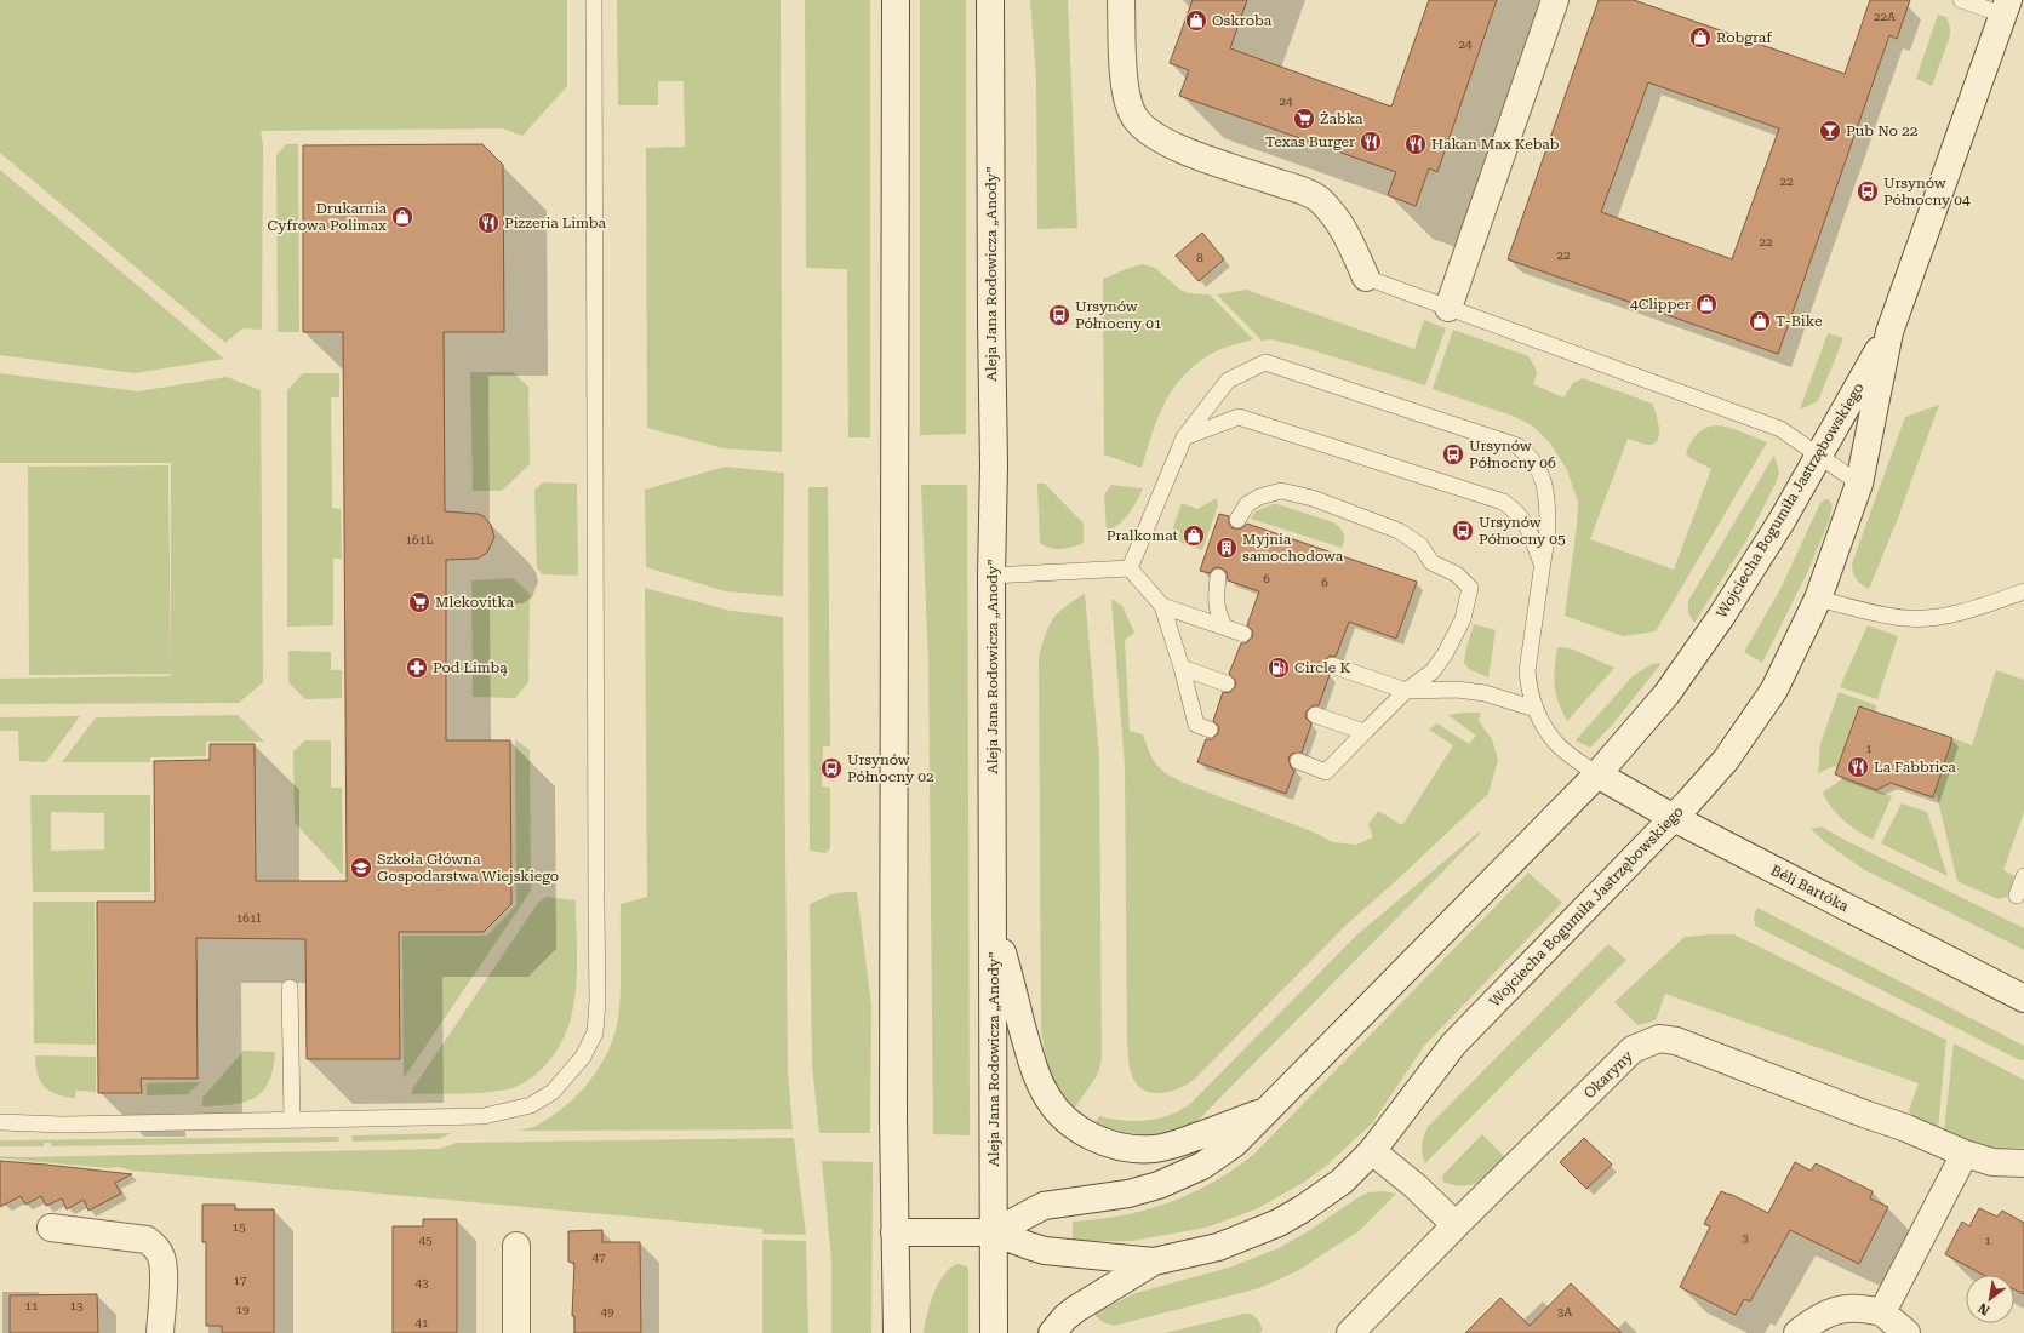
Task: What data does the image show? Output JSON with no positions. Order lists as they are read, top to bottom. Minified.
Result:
{"streets":{"street":["Aleja Jana Rodowicza „Anody”","Wojciecha Bogumiła Jastrzębowskiego","Béli Bartóka","Okaryny"]},"crossings":[["Aleja Jana Rodowicza „Anody”","Wojciecha Bogumiła Jastrzębowskiego"],["Wojciecha Bogumiła Jastrzębowskiego","Béli Bartóka"]],"places":{"shop":["Oskroba","Robgraf","Drukarnia Cyfrowa Polimax","4Clipper","T-Bike","Pralkomat"],"supermarket":["Żabka","Mlekovitka"],"bar":["Pub No 22"],"restaurant":["Texas Burger","Hakan Max Kebab","Pizzeria Limba","La Fabbrica"],"bus stop":["Ursynów Północny 04","Ursynów Północny 01","Ursynów Północny 06","Ursynów Północny 05","Ursynów Północny 02"],"building":["Myjnia samochodowa"],"pharmacy":["Pod Limbą"],"fuel station":["Circle K"],"school or university":["Szkoła Główna Gospodarstwa Wiejskiego"]},"house_numbers":["22A","24","24","22","22","22","8","161L","6","6","1","161I","15","3","45","1","47","17","43","11","13","19","49","3A","41"],"north":"bottom left"}
